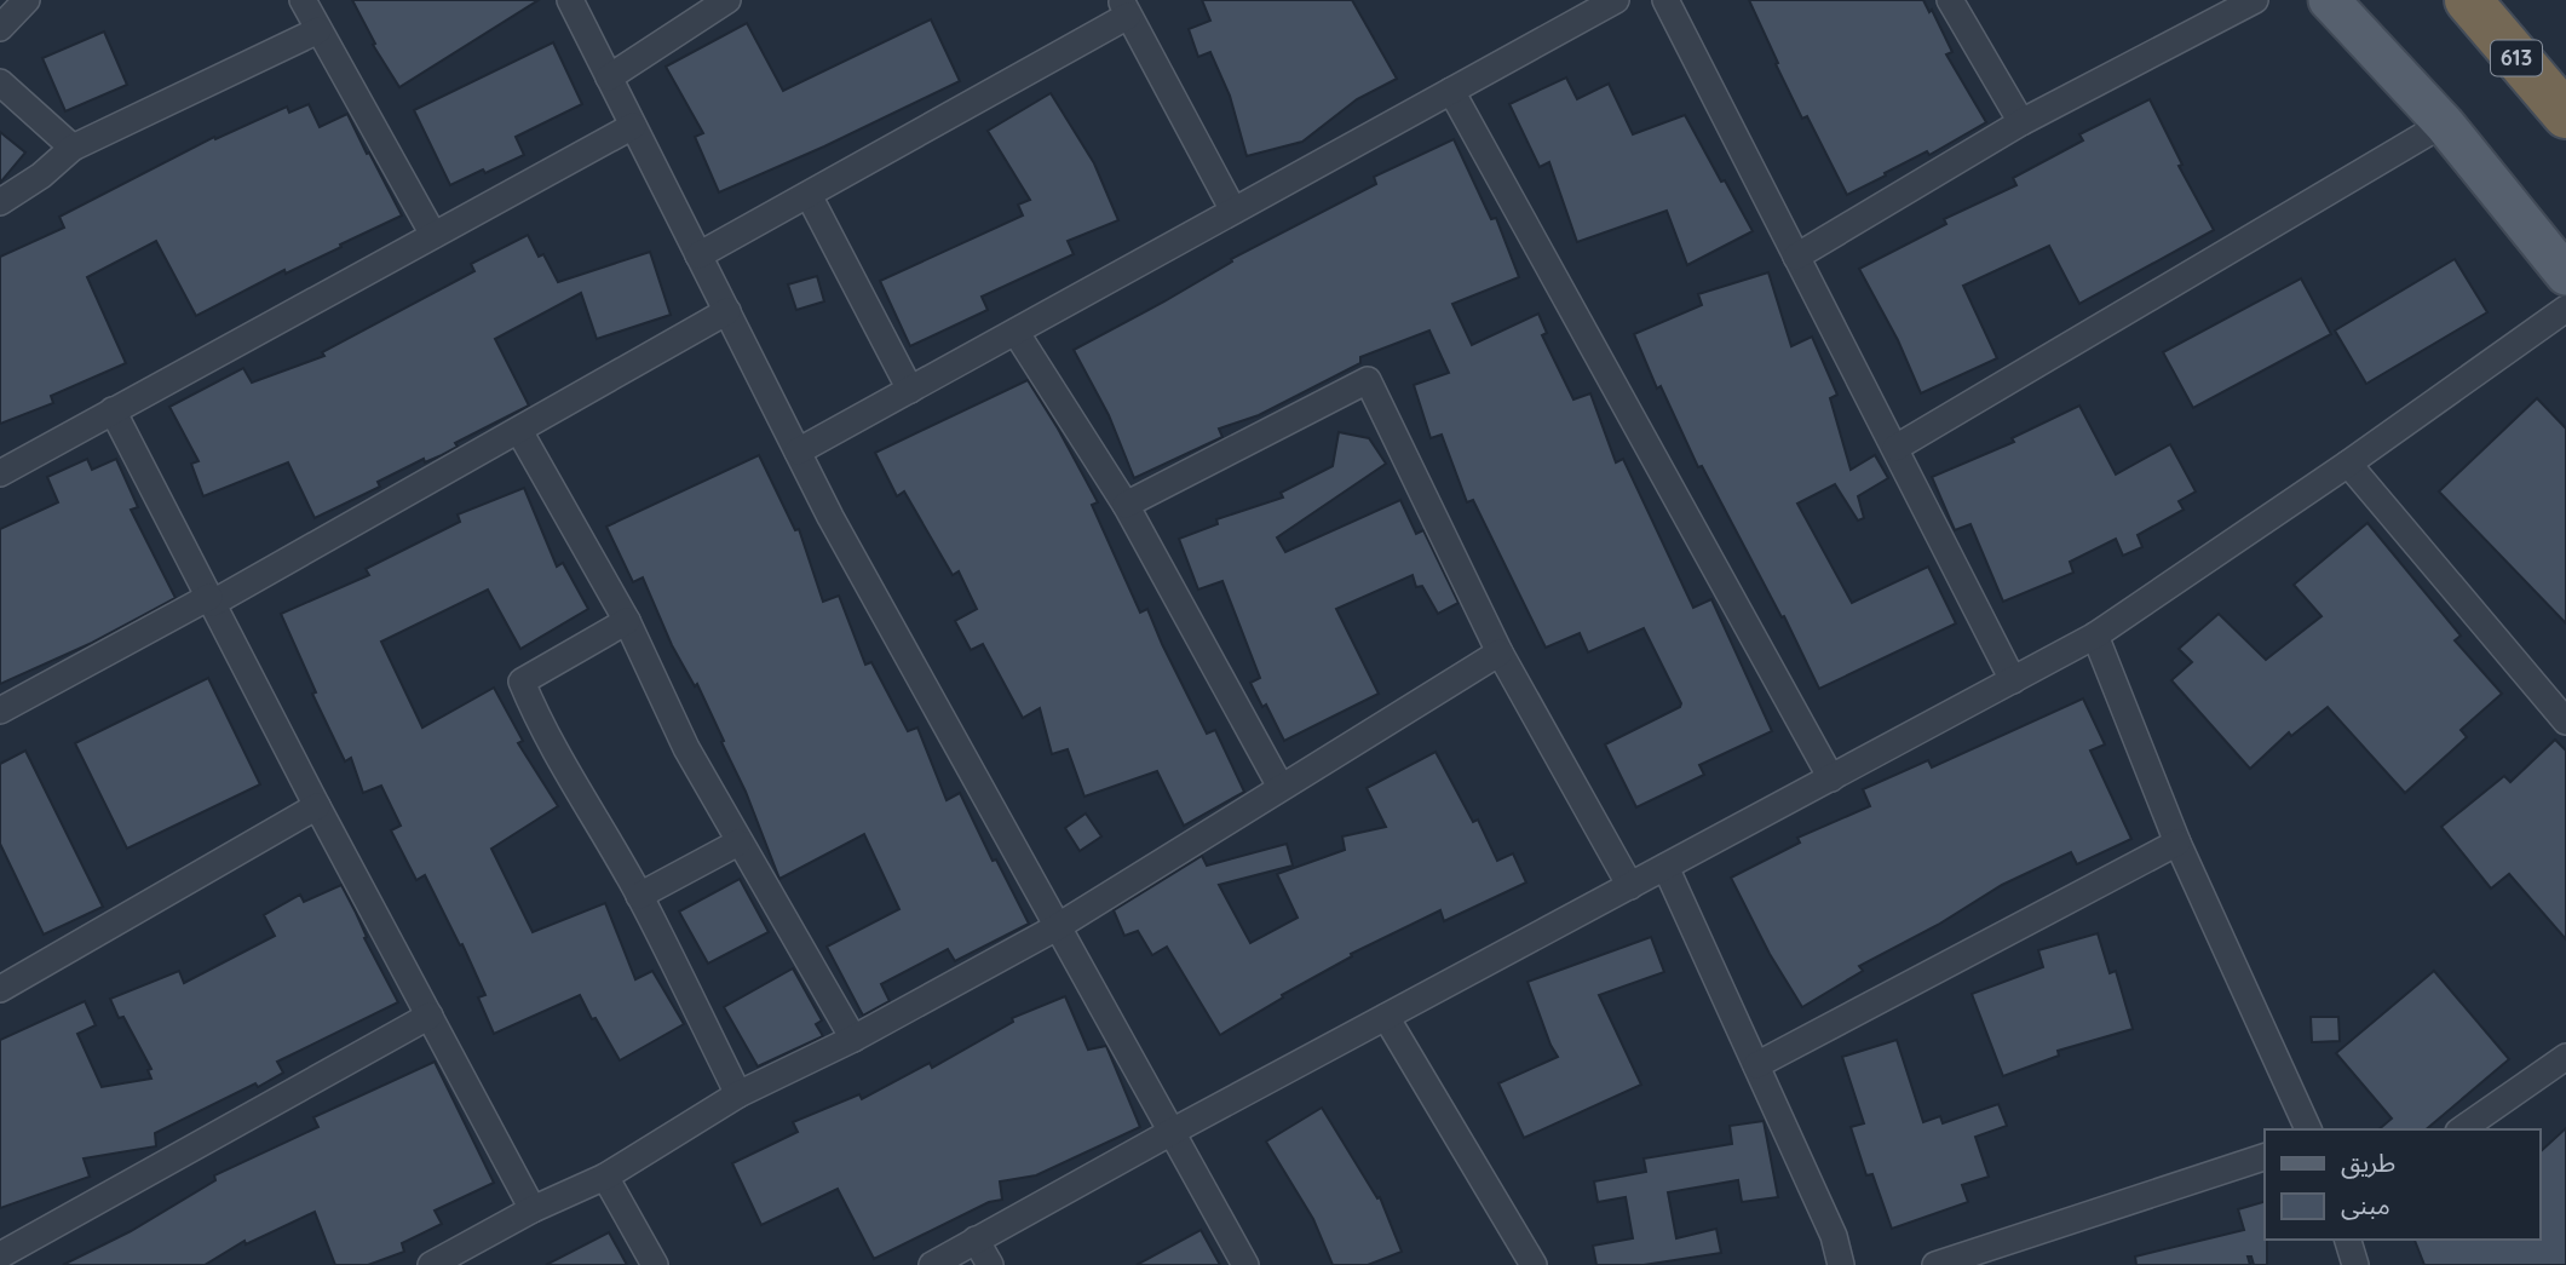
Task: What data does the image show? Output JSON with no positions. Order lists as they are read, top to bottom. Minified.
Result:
{"streets":{"highway":["613"]},"legend":["طريق","مبنى"]}
